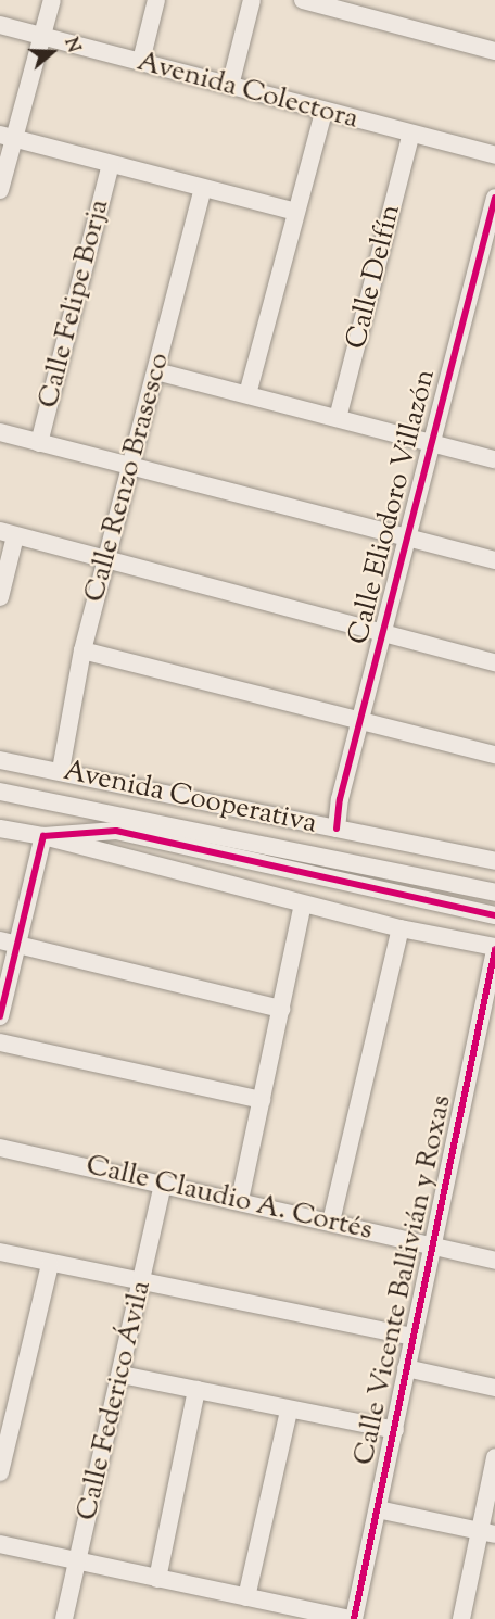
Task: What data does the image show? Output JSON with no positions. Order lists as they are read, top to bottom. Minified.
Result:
{"streets":{"street":["Avenida Colectora","Calle Delfín","Calle Felipe Borja","Calle Renzo Brasesco","Calle Eliodoro Villazón","Avenida Cooperativa","Calle Claudio A. Cortés","Calle Vicente Ballivián y Roxas","Calle Federico Ávila"]},"crossings":[["Avenida Colectora","Calle Delfín"],["Calle Renzo Brasesco","Avenida Cooperativa"],["Calle Eliodoro Villazón","Avenida Cooperativa"],["Calle Claudio A. Cortés","Calle Vicente Ballivián y Roxas"],["Calle Claudio A. Cortés","Calle Federico Ávila"]],"north":"right"}
